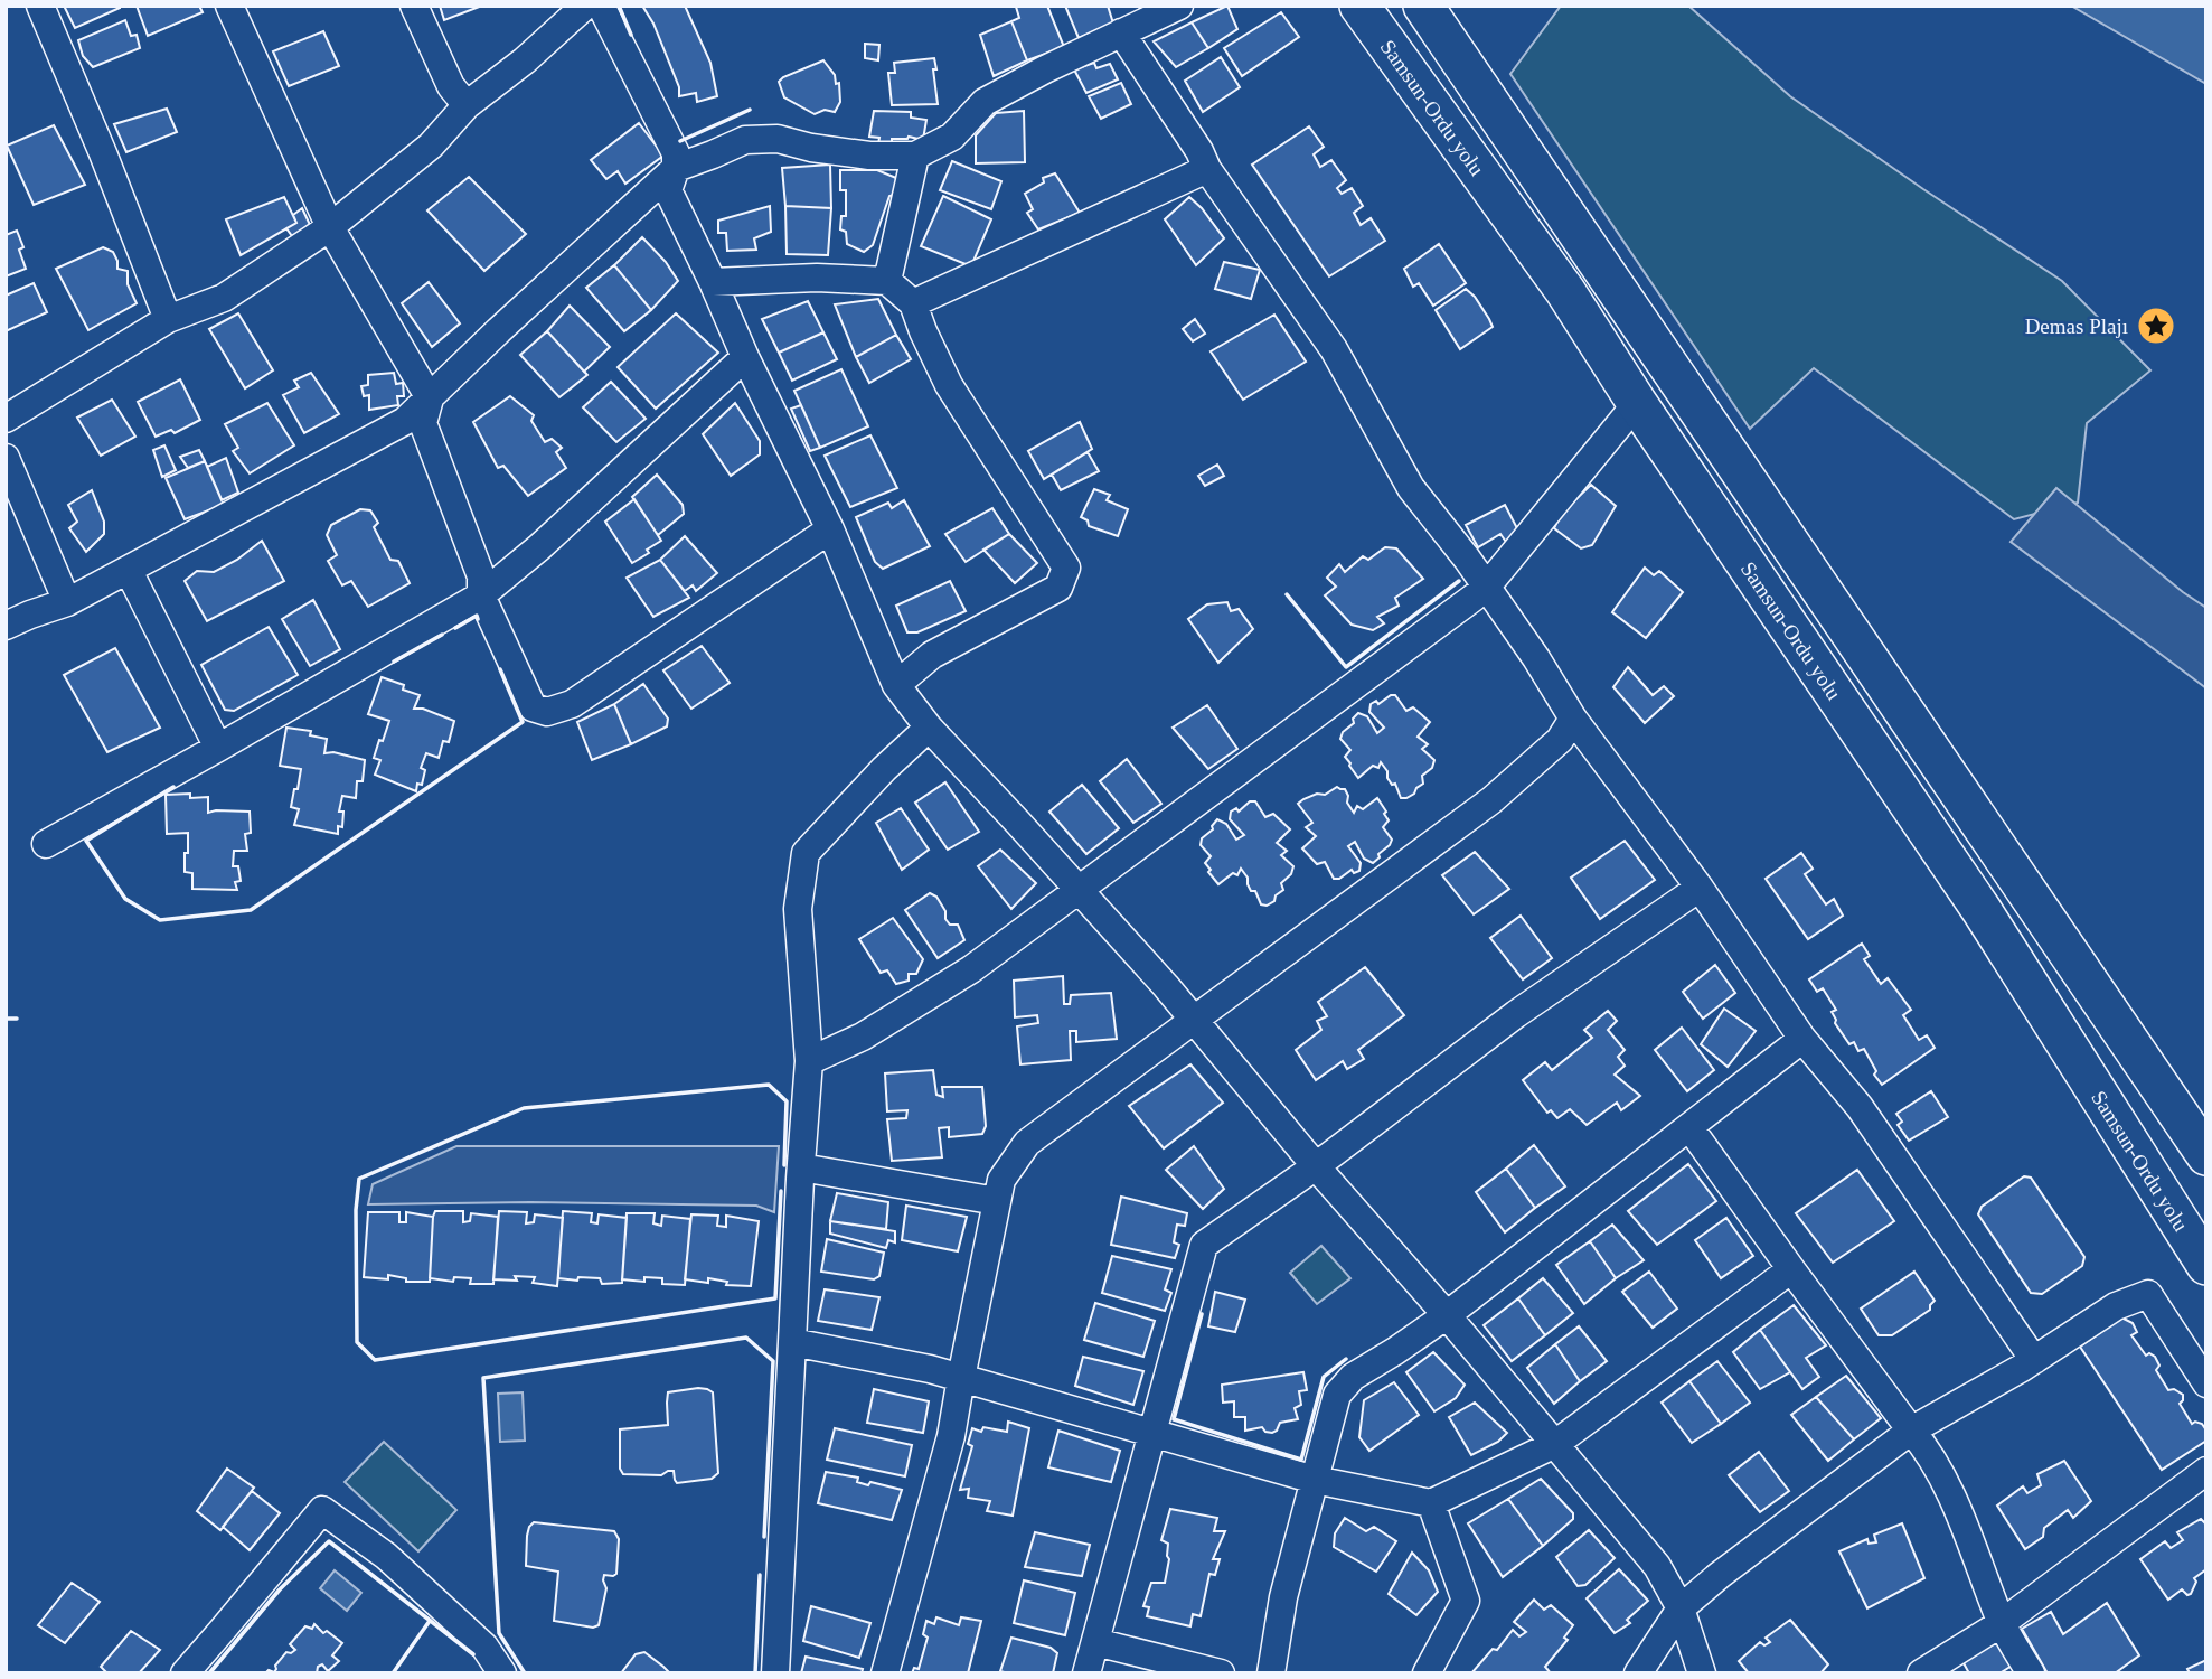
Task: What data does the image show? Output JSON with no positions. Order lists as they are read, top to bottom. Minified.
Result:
{"streets":{"highway":["Samsun-Ordu yolu"]},"places":{"place":["Demas Plajı"]}}
